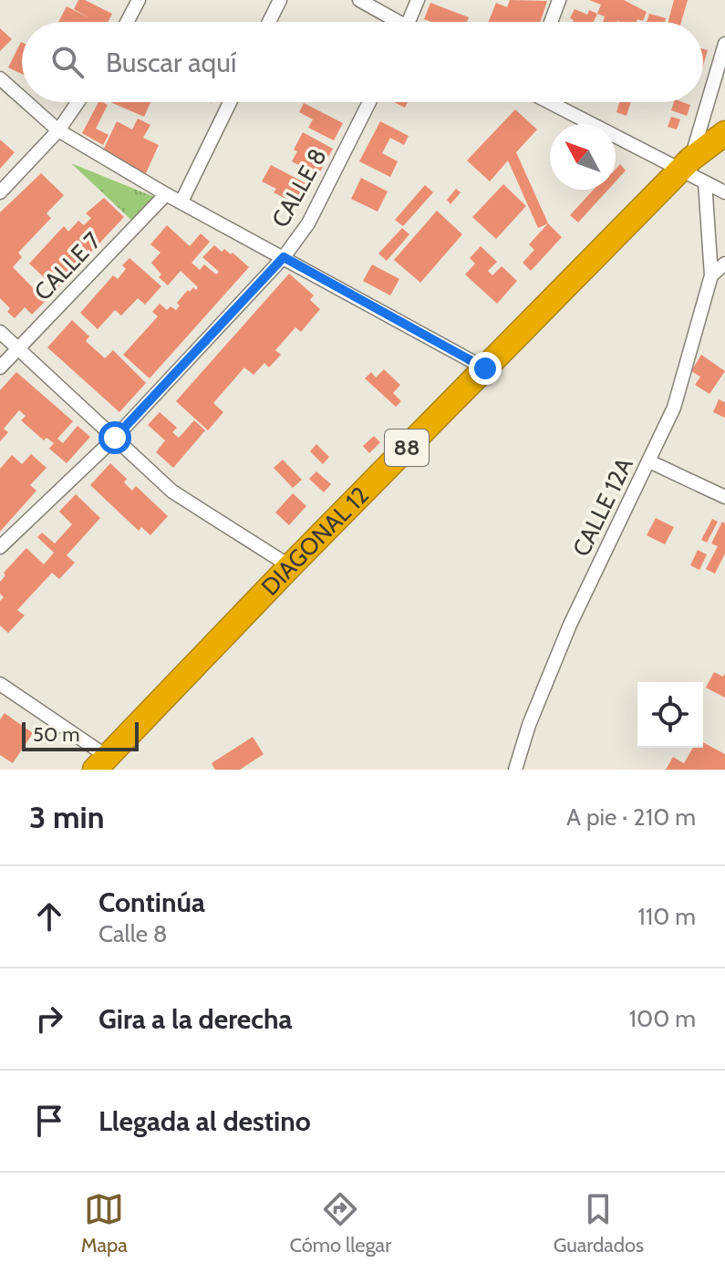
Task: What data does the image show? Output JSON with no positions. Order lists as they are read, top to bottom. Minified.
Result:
{"streets":{"highway":["88","DIAGONAL 12"],"street":["CALLE 8","CALLE 7","CALLE 12A"]},"scale_bar":"50 m","north":"top left","page":{"search":"Buscar aquí","scale":"50 m","heading":["3 min","A pie · 210 m"],"list":[["Continúa","Calle 8","110 m"],["Gira a la derecha","100 m"],"Llegada al destino"],"nav":["Mapa","Cómo llegar","Guardados"]}}
